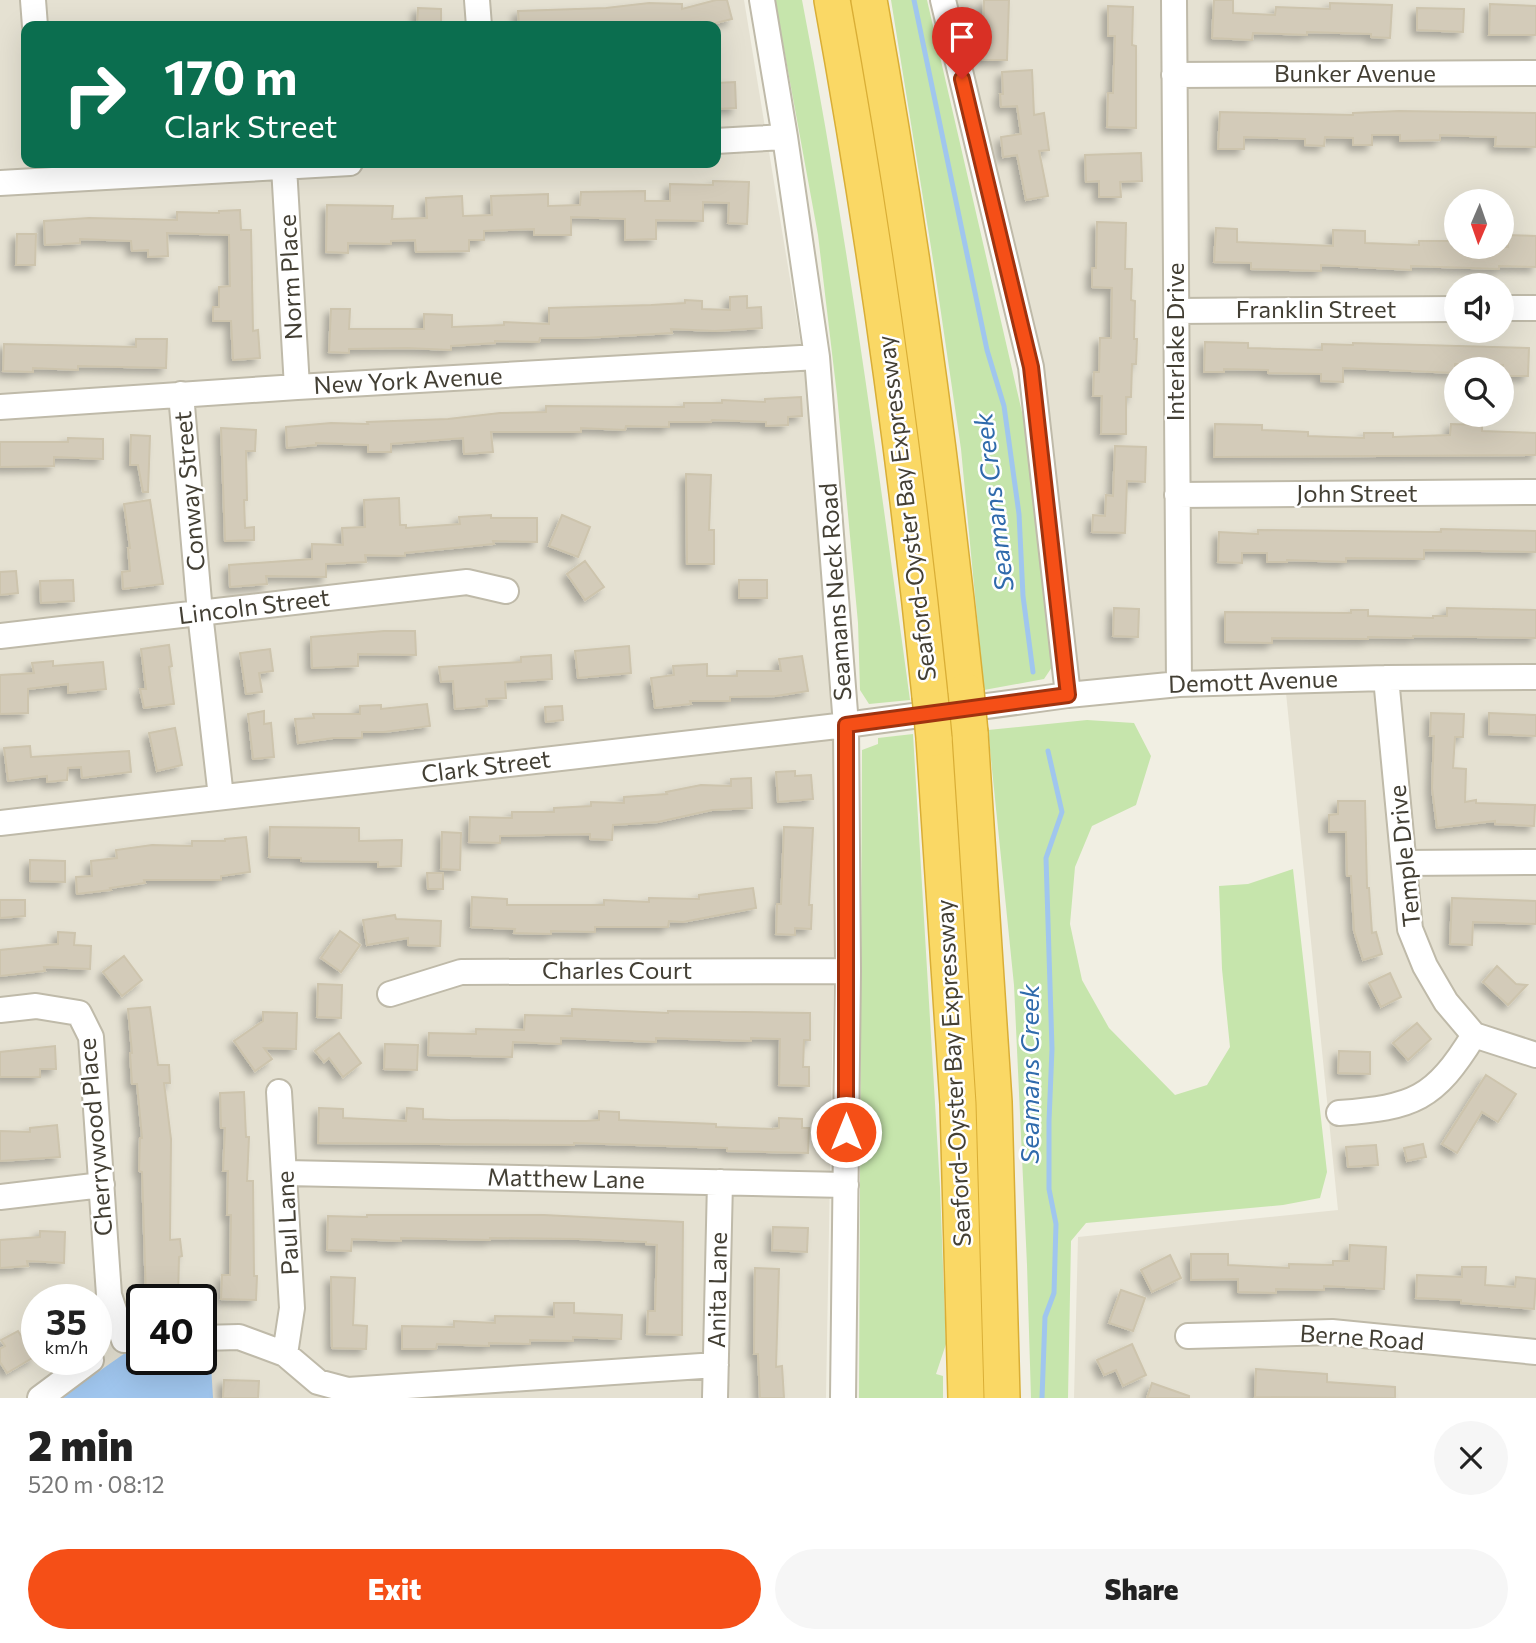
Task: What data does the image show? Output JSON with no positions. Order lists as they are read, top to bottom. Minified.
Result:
{"streets":{"highway":["Seaford-Oyster Bay Expressway"],"street":["Bunker Avenue","Norm Place","Franklin Street","Interlake Drive","New York Avenue","Conway Street","John Street","Seamans Neck Road","Lincoln Street","Demott Avenue","Clark Street","Temple Drive","Charles Court","Cherrywood Place","Matthew Lane","Paul Lane","Anita Lane","Berne Road"]},"crossings":[["Bunker Avenue","Interlake Drive"],["Norm Place","New York Avenue"],["Franklin Street","Interlake Drive"],["Interlake Drive","John Street"],["Interlake Drive","Demott Avenue"],["New York Avenue","Conway Street"],["New York Avenue","Seamans Neck Road"],["Conway Street","Lincoln Street"],["Conway Street","Clark Street"],["Seaford-Oyster Bay Expressway","Demott Avenue"],["Seaford-Oyster Bay Expressway","Clark Street"],["Seamans Neck Road","Clark Street"],["Seamans Neck Road","Charles Court"],["Seamans Neck Road","Matthew Lane"],["Demott Avenue","Clark Street"],["Demott Avenue","Temple Drive"],["Matthew Lane","Paul Lane"],["Matthew Lane","Anita Lane"]],"water":["Seamans Creek"],"north":"bottom","page":{"turn":["170 m","Clark Street"],"speed":"35 km/h","limit":"40","heading":["2 min","520 m · 08:12"],"buttons":["Exit","Share"]}}
